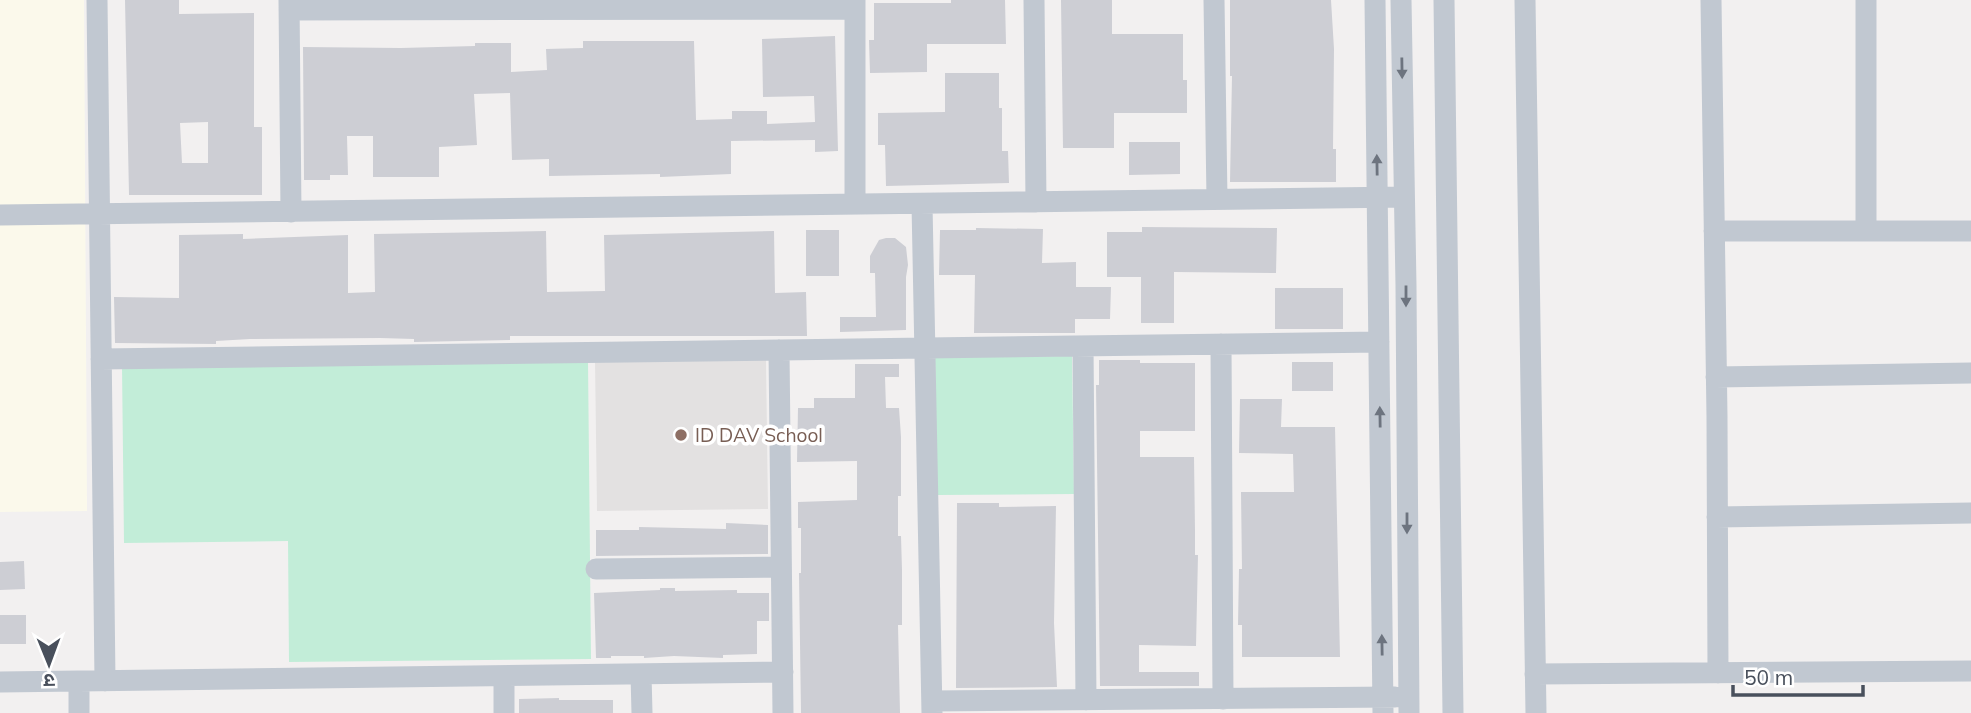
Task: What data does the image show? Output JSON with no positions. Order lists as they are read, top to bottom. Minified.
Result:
{"places":["ID DAV School"],"scale_bar":"50 m","north":"bottom"}
